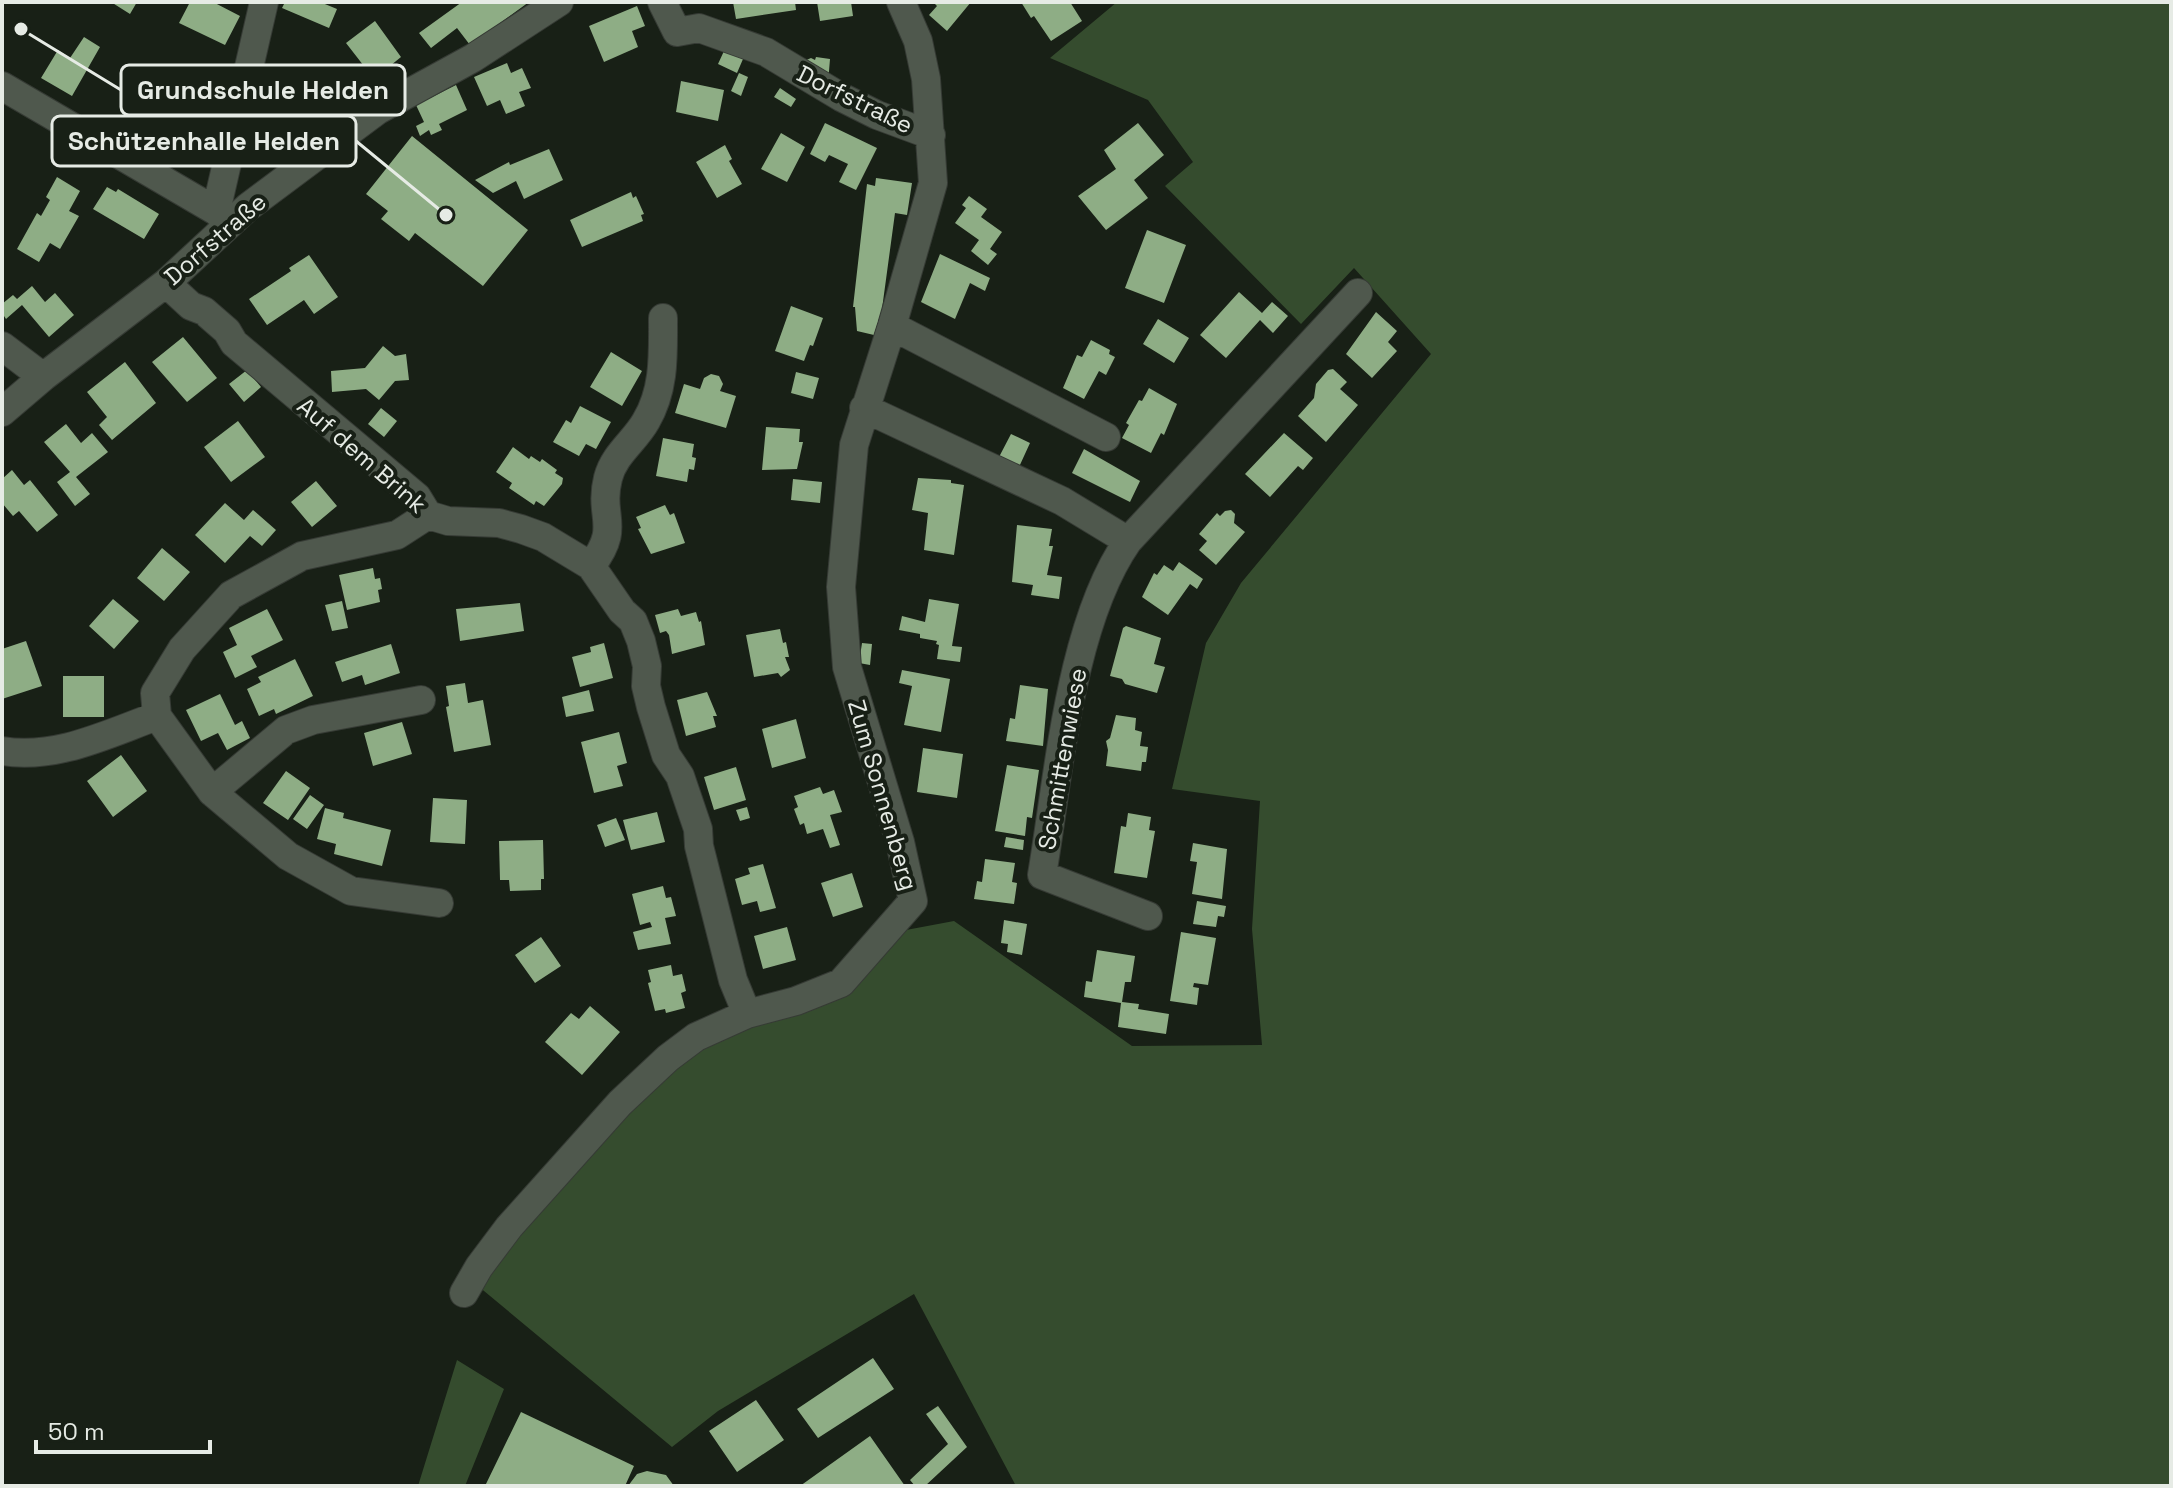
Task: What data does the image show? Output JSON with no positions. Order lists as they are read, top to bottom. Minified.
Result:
{"streets":{"street":["Dorfstraße","Auf dem Brink","Schmittenwiese","Zum Sonnenberg"]},"crossings":[["Dorfstraße","Auf dem Brink"],["Dorfstraße","Zum Sonnenberg"],["Auf dem Brink","Zum Sonnenberg"]],"places":["Grundschule Helden","Schützenhalle Helden"],"scale_bar":"50 m"}
